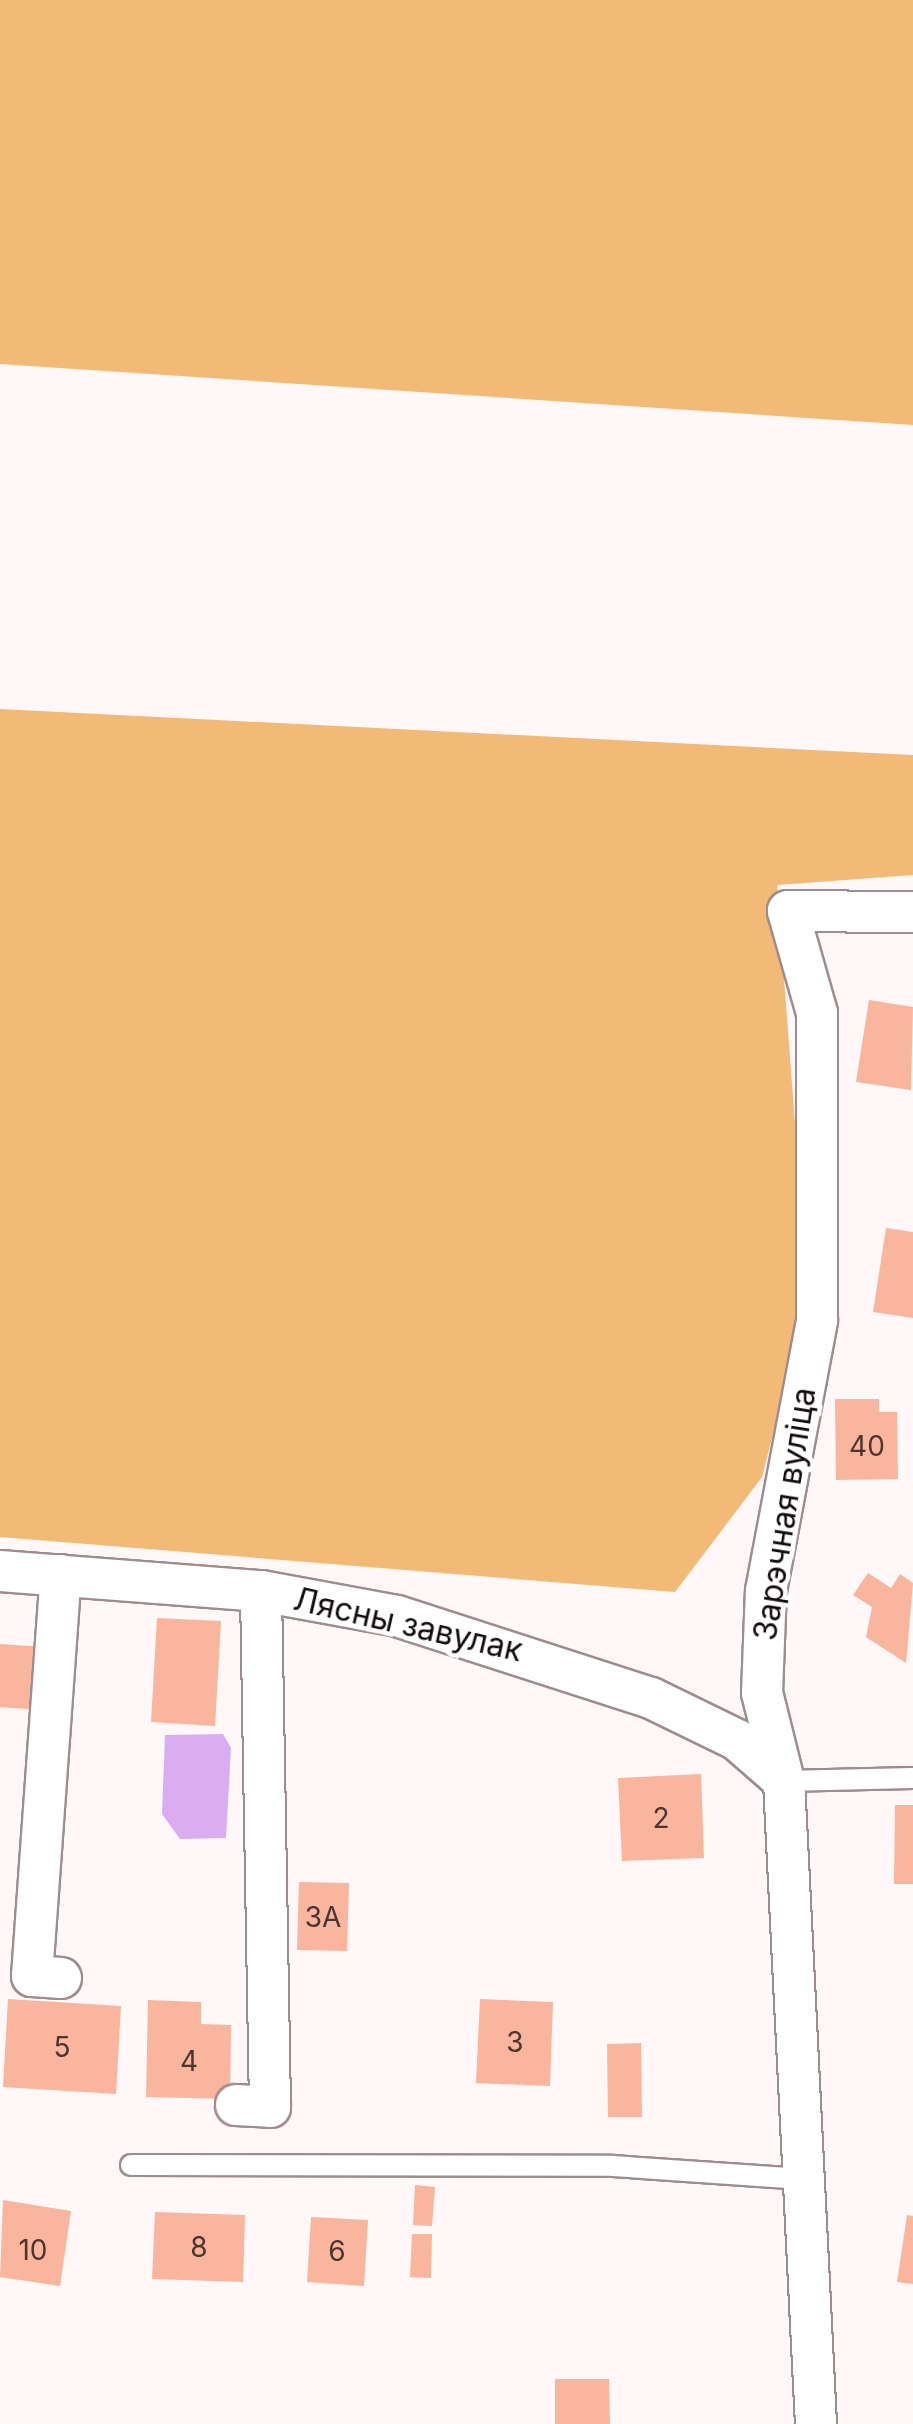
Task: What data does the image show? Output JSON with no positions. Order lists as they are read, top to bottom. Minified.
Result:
{"streets":{"street":["Зарэчная вуліца","Лясны завулак"]},"crossings":[["Зарэчная вуліца","Лясны завулак"]],"house_numbers":["40","2","3А","3","5","4","8","10","6"]}
